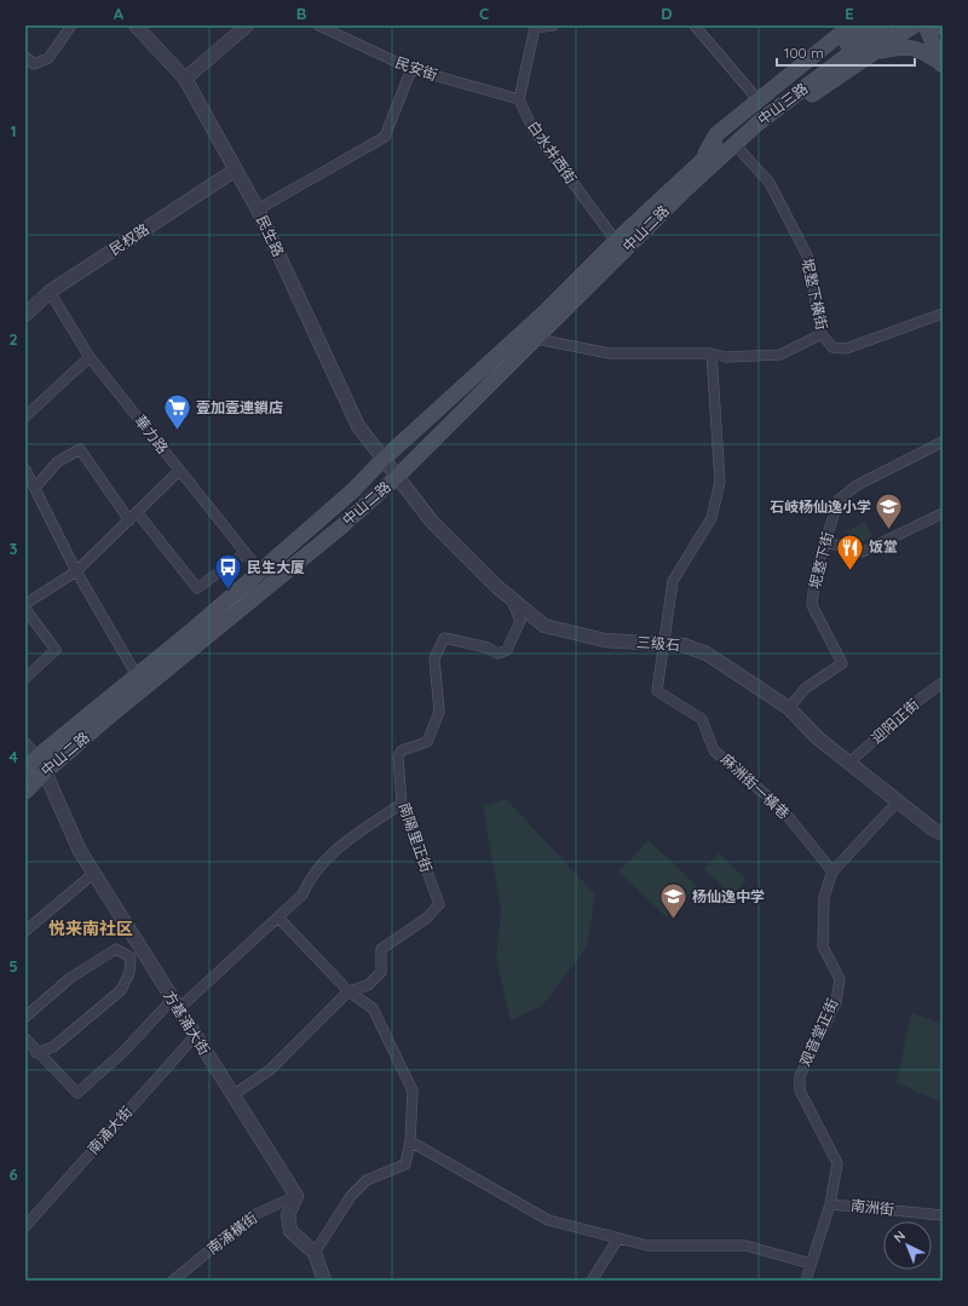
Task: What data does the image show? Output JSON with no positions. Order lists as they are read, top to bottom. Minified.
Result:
{"streets":{"main road":["中山三路","中山二路"],"street":["民安街","白水井西街","民生路","民权路","坭墪下橫街","華力路","坭墪下街","三级石","迎阳正街","麻洲街一橫巷","南陽里正街","方基涌大街","观音堂正街","南涌大街","南洲街","南涌橫街"]},"crossings":[["民安街","白水井西街"],["中山三路","中山二路"],["中山三路","坭墪下橫街"],["白水井西街","中山二路"],["中山二路","民生路"],["中山二路","華力路"],["中山二路","三级石"],["中山二路","方基涌大街"],["民生路","民权路"],["民生路","三级石"],["民权路","華力路"],["坭墪下街","三级石"],["三级石","迎阳正街"],["三级石","麻洲街一橫巷"],["三级石","南陽里正街"],["三级石","观音堂正街"],["麻洲街一橫巷","观音堂正街"],["南陽里正街","方基涌大街"],["方基涌大街","南涌大街"],["方基涌大街","南涌橫街"],["观音堂正街","南洲街"]],"districts":["悦来南社区"],"places":{"supermarket":["壹加壹連鎖店"],"school or university":["石岐杨仙逸小学","杨仙逸中学"],"restaurant":["饭堂"],"bus stop":["民生大厦"]},"scale_bar":"100 m","north":"top left","grid":{"columns":["A","B","C","D","E"],"rows":["1","2","3","4","5","6"]}}
